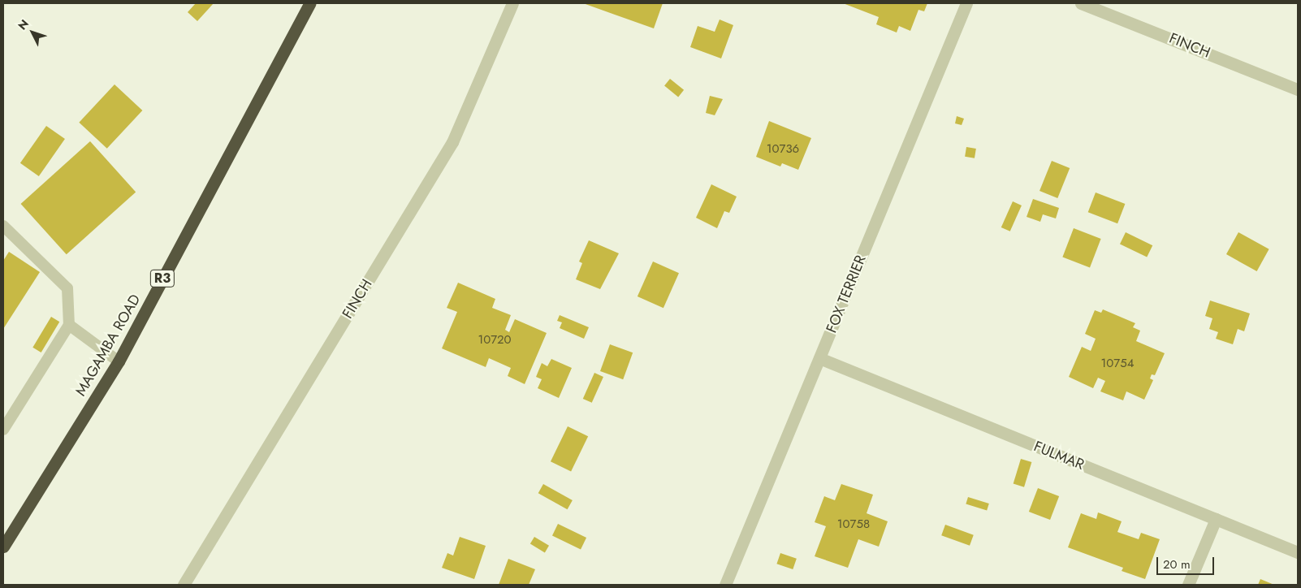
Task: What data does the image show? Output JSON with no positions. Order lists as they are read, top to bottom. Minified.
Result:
{"streets":{"highway":["R3","MAGAMBA ROAD"],"street":["FINCH","FOX TERRIER","FULMAR"]},"crossings":[["FOX TERRIER","FULMAR"]],"house_numbers":["10736","10720","10754","10758"],"scale_bar":"20 m","north":"top left"}
